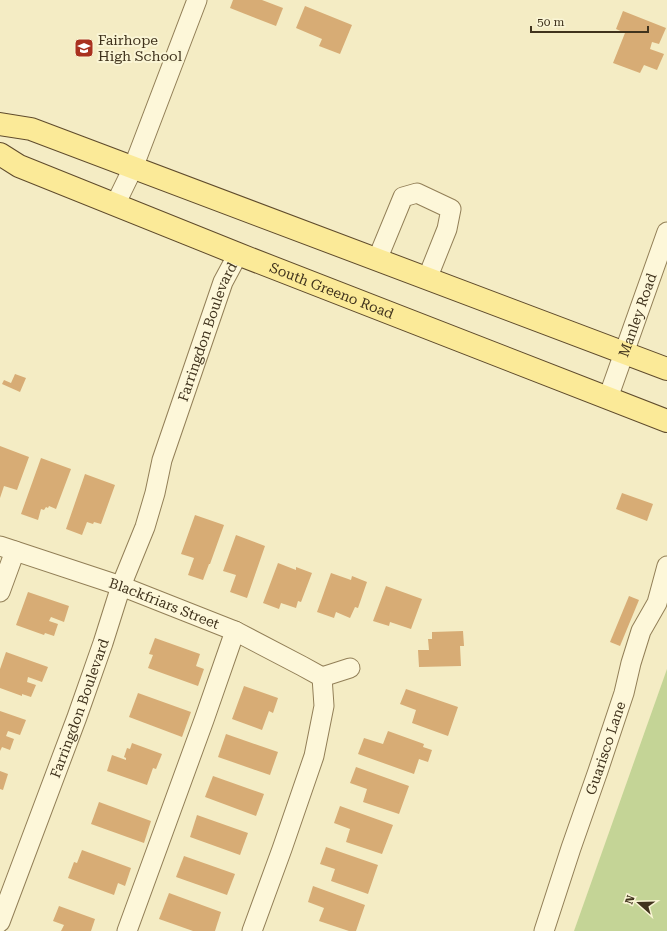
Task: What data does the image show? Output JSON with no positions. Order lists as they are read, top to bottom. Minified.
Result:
{"streets":{"main road":["South Greeno Road"],"street":["Manley Road","Farringdon Boulevard","Blackfriars Street","Guarisco Lane"]},"crossings":[["South Greeno Road","Manley Road"],["South Greeno Road","Farringdon Boulevard"],["Farringdon Boulevard","Blackfriars Street"]],"places":{"school or university":["Fairhope High School"]},"scale_bar":"50 m","north":"left"}
